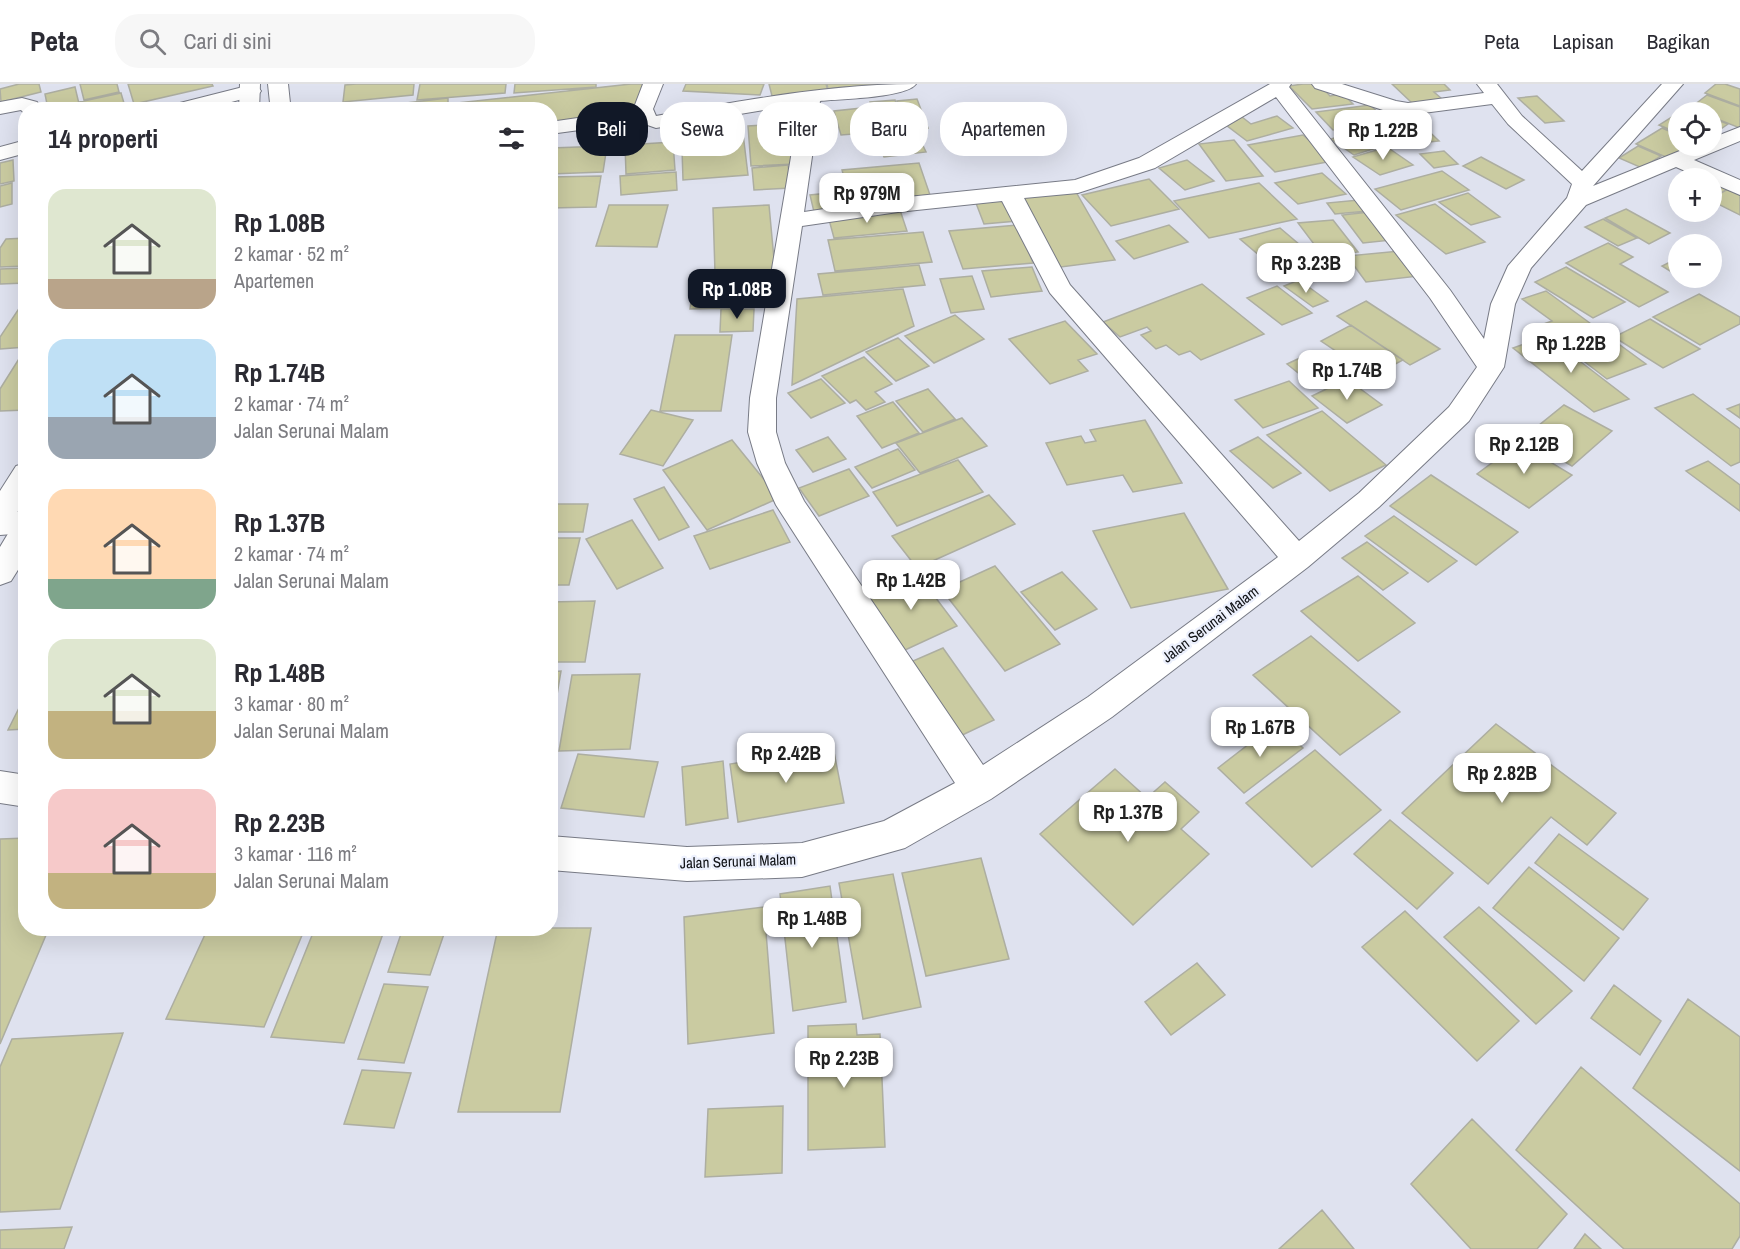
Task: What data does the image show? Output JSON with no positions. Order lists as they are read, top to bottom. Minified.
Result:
{"streets":{"street":["Jalan Serunai Malam"]},"page":{"header":"Peta","search":"Cari di sini","nav":["Peta","Lapisan","Bagikan"],"map_buttons":["+","−"],"chip":["Beli","Sewa","Filter","Baru","Apartemen"],"heading":"14 properti","price":["Rp 1.22B","Rp 979M","Rp 3.23B","Rp 1.08B","Rp 1.22B","Rp 1.74B","Rp 2.12B","Rp 1.42B","Rp 1.67B","Rp 2.42B","Rp 2.82B","Rp 1.37B","Rp 1.48B","Rp 2.23B"],"list":[{"name":"Rp 1.08B","note":"2 kamar · 52 m² · Apartemen"},{"name":"Rp 1.74B","note":"2 kamar · 74 m² · Jalan Serunai Malam"},{"name":"Rp 1.37B","note":"2 kamar · 74 m² · Jalan Serunai Malam"},{"name":"Rp 1.48B","note":"3 kamar · 80 m² · Jalan Serunai Malam"},{"name":"Rp 2.23B","note":"3 kamar · 116 m² · Jalan Serunai Malam"}]}}
